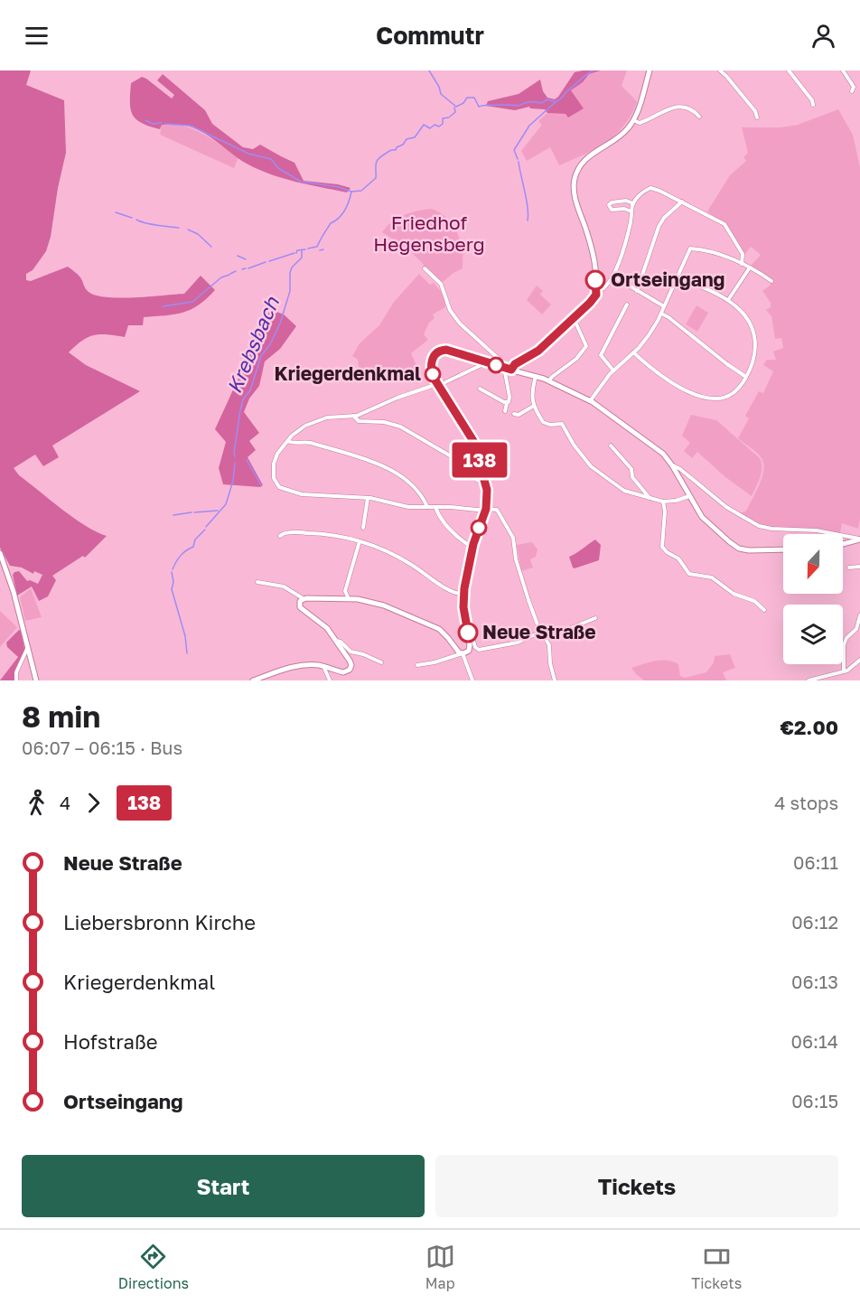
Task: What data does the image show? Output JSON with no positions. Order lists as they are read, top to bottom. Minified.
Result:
{"water":["Krebsbach"],"parks":["Friedhof Hegensberg"],"places":["Ortseingang","Kriegerdenkmal","Neue Straße"],"lines":["bus line 138"],"north":"bottom","page":{"header":"Commutr","on_map":"138","heading":["8 min","06:07 – 06:15 · Bus","€2.00"],"legs":["4","138","4 stops"],"list":[{"name":"Neue Straße","value":"06:11"},{"name":"Liebersbronn Kirche","value":"06:12"},{"name":"Kriegerdenkmal","value":"06:13"},{"name":"Hofstraße","value":"06:14"},{"name":"Ortseingang","value":"06:15"}],"buttons":["Start","Tickets"],"tabs":["Directions","Map","Tickets"]}}
